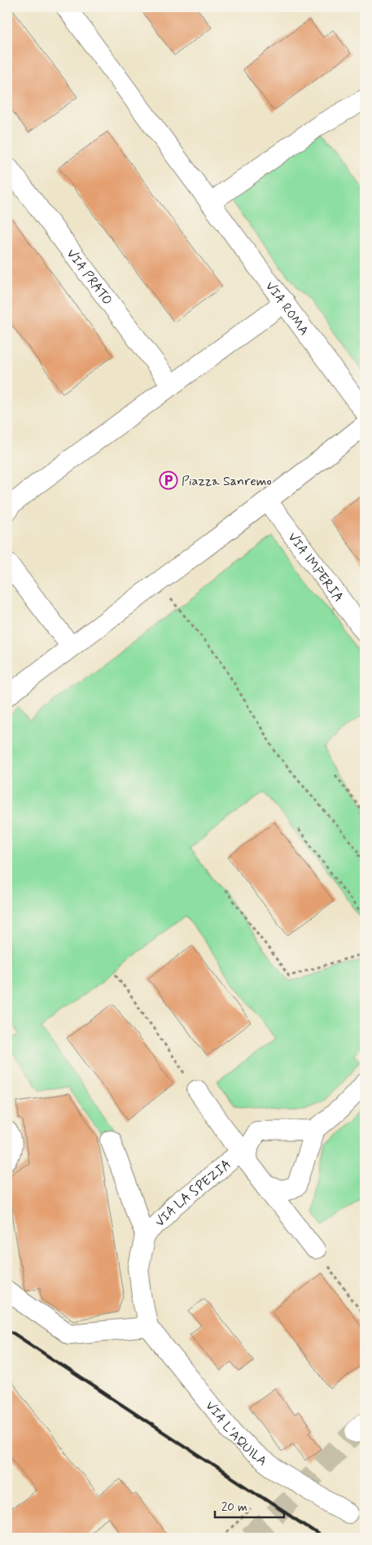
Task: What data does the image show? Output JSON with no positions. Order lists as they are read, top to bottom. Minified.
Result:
{"streets":{"street":["VIA PRATO","VIA ROMA","VIA IMPERIA","VIA LA SPEZIA","VIA L'AQUILA"]},"crossings":[["VIA LA SPEZIA","VIA L'AQUILA"]],"places":{"parking":["Piazza Sanremo"]},"scale_bar":"20 m"}
